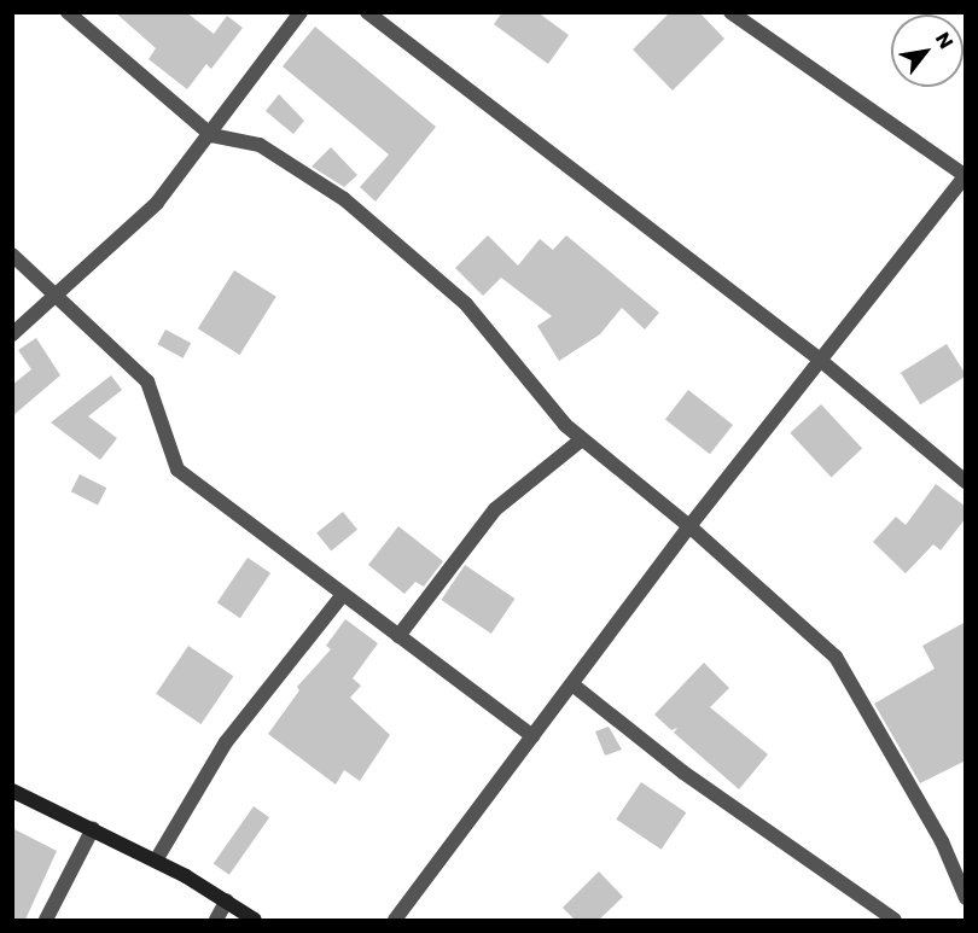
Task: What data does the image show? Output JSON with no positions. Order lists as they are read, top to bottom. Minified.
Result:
{"north":"top right"}
